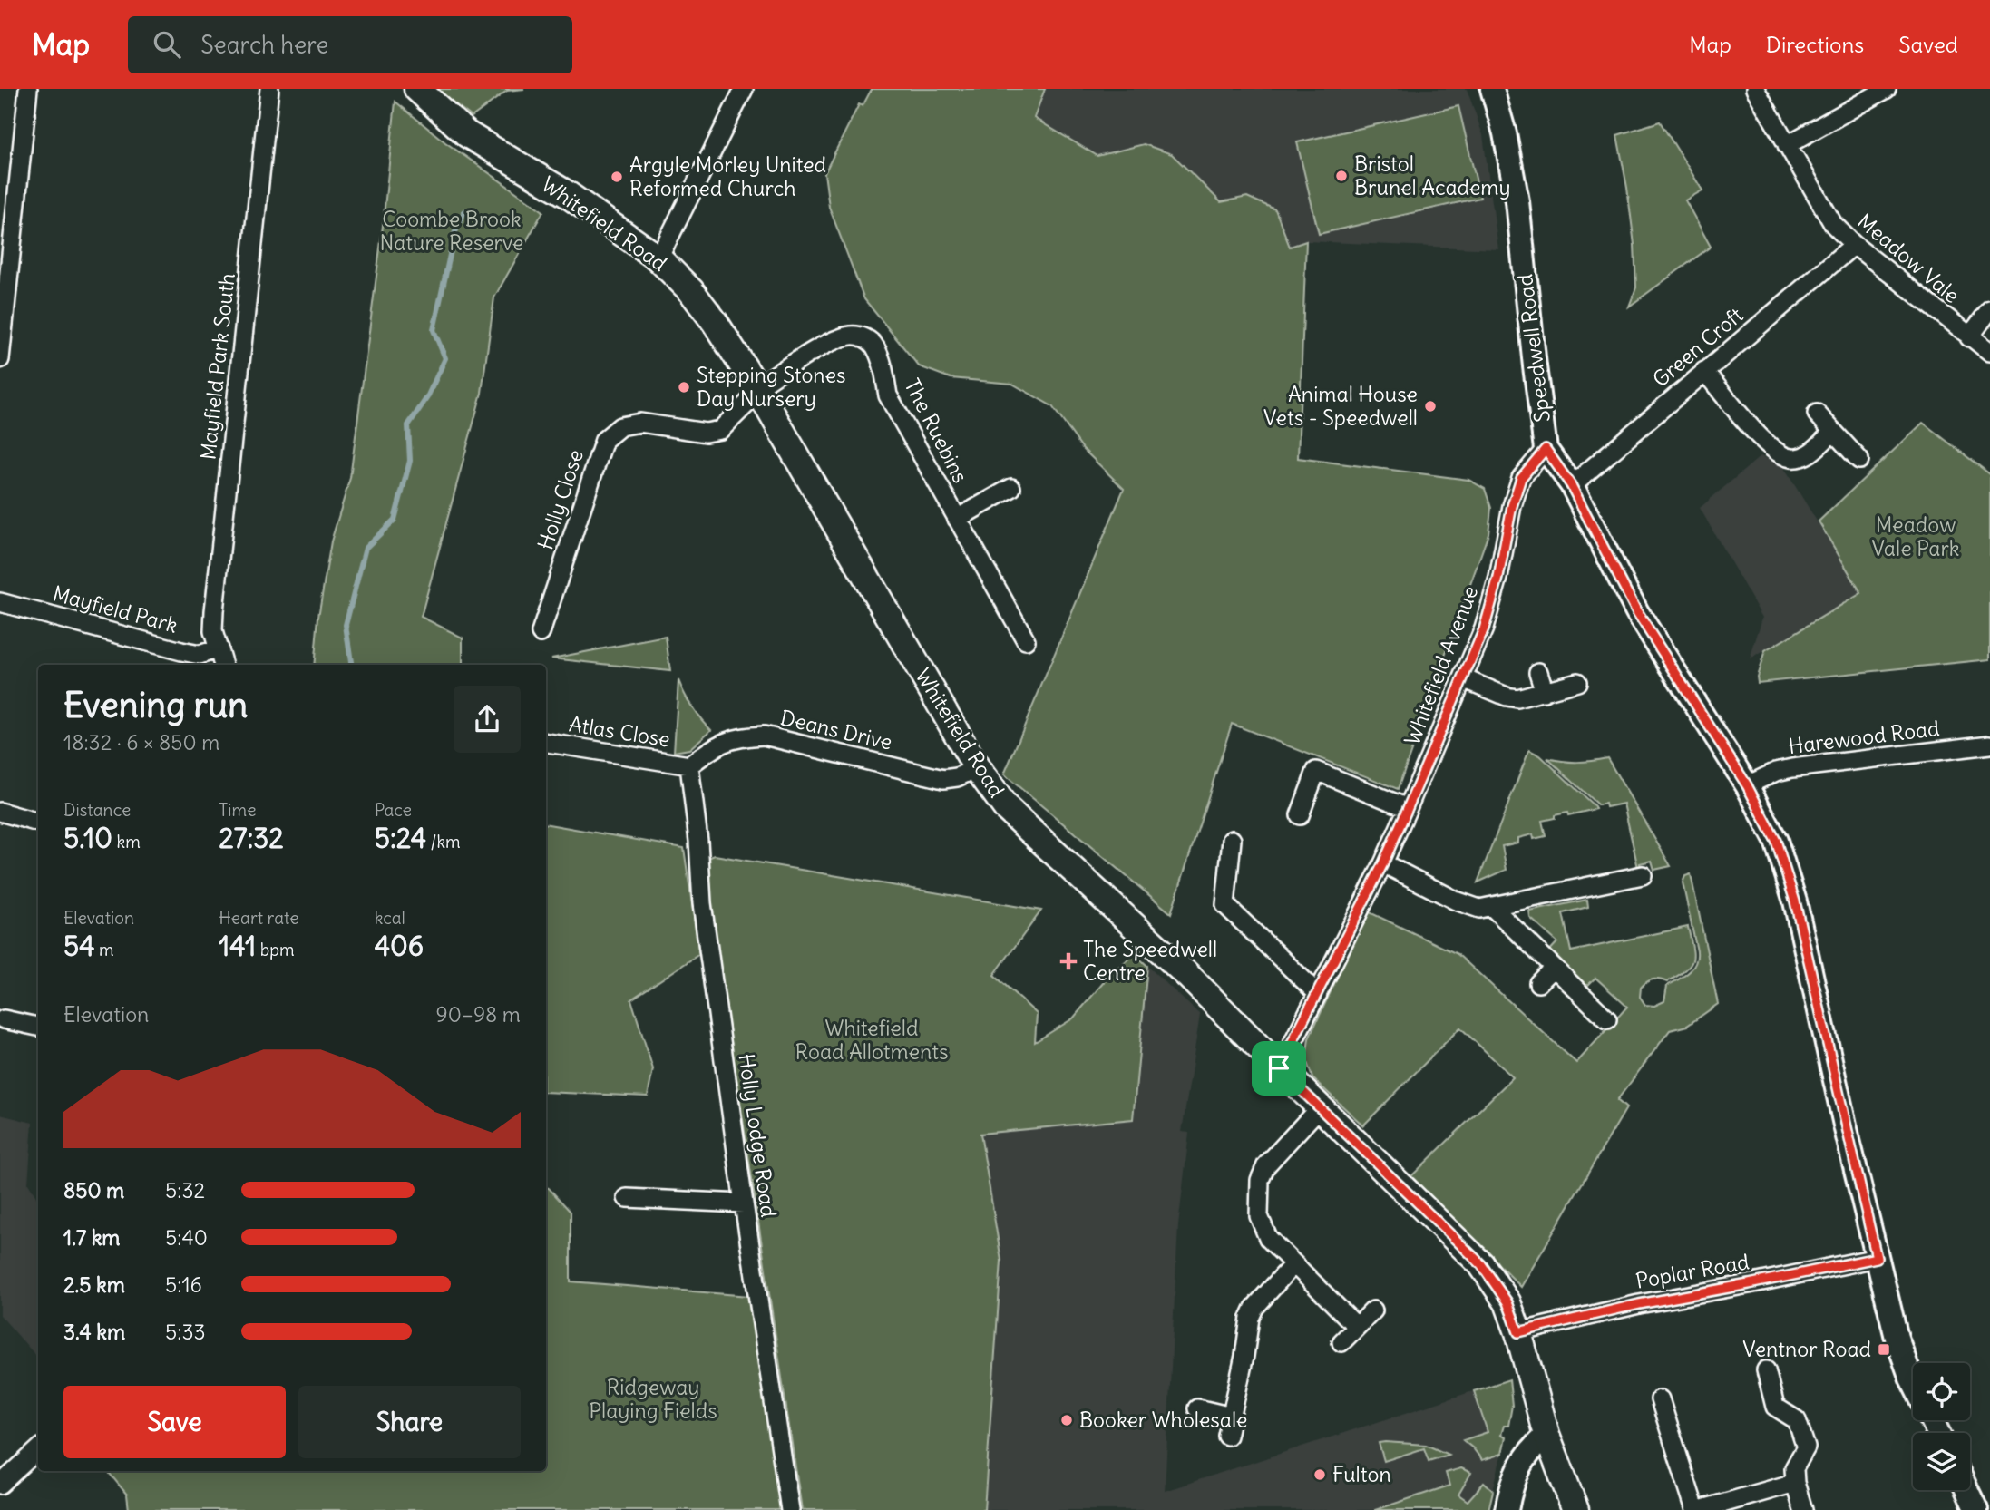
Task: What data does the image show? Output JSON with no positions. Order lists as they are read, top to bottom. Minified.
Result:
{"streets":{"main road":["Whitefield Road"],"street":["Meadow Vale","Green Croft","Speedwell Road","Mayfield Park South","The Ruebins","Holly Close","Mayfield Park","Whitefield Avenue","Deans Drive","Atlas Close","Harewood Road","Holly Lodge Road","Poplar Road"]},"crossings":[["Whitefield Road","The Ruebins"],["Whitefield Road","Holly Close"],["Whitefield Road","Whitefield Avenue"],["Whitefield Road","Deans Drive"],["Whitefield Road","Poplar Road"],["Meadow Vale","Green Croft"],["Green Croft","Speedwell Road"],["Speedwell Road","Whitefield Avenue"],["Speedwell Road","Harewood Road"],["Speedwell Road","Poplar Road"],["Mayfield Park South","Mayfield Park"],["The Ruebins","Holly Close"],["Deans Drive","Atlas Close"],["Deans Drive","Holly Lodge Road"],["Atlas Close","Holly Lodge Road"]],"parks":["Coombe Brook Nature Reserve","Meadow Vale Park","Whitefield Road Allotments","Ridgeway Playing Fields"],"places":{"other":["Bristol Brunel Academy","Argyle Morley United Reformed Church","Stepping Stones Day Nursery","Animal House Vets - Speedwell","Booker Wholesale","Fulton"],"health":["The Speedwell Centre"],"transit":["Ventnor Road"]},"page":{"header":"Map","search":"Search here","nav":["Map","Directions","Saved"],"heading":["Evening run","18:32 · 6 × 850 m"],"stats":[["Distance","5.10 km"],["Time","27:32"],["Pace","5:24 /km"],["Elevation","54 m"],["Heart rate","141 bpm"],["kcal","406"]],"chart":["Elevation","90–98 m"],"list":[{"name":"850 m","note":"5:32"},{"name":"1.7 km","note":"5:40"},{"name":"2.5 km","note":"5:16"},{"name":"3.4 km","note":"5:33"}],"buttons":["Save","Share"]}}
